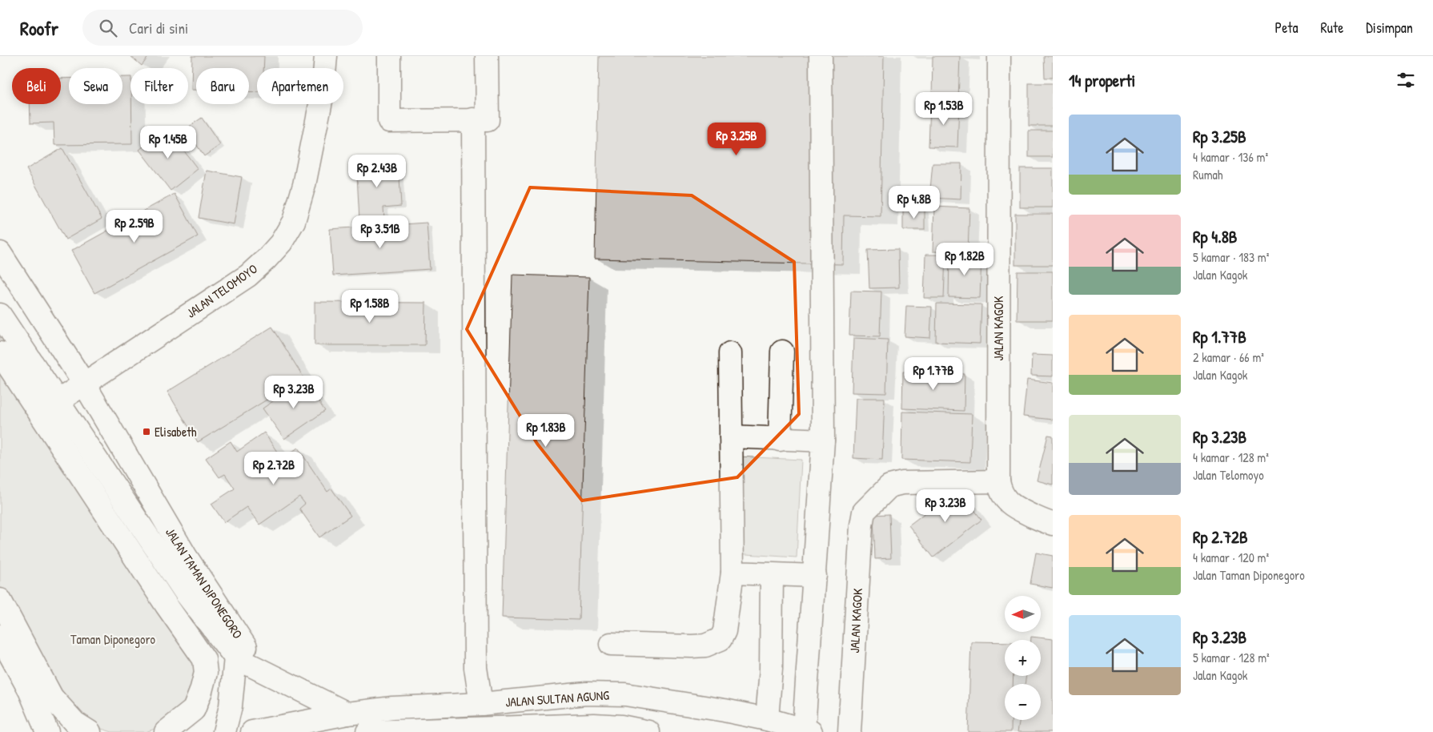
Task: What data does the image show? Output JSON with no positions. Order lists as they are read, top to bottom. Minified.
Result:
{"streets":{"main road":["JALAN TELOMOYO","JALAN KAGOK","JALAN TAMAN DIPONEGORO","JALAN SULTAN AGUNG"]},"crossings":[["JALAN TELOMOYO","JALAN TAMAN DIPONEGORO"]],"parks":["Taman Diponegoro"],"places":{"transit":["Elisabeth"]},"north":"left","page":{"header":"Roofr","search":"Cari di sini","nav":["Peta","Rute","Disimpan"],"heading":"14 properti","chip":["Beli","Sewa","Filter","Baru","Apartemen"],"price":["Rp 1.53B","Rp 3.25B","Rp 1.45B","Rp 2.43B","Rp 4.8B","Rp 2.59B","Rp 3.51B","Rp 1.82B","Rp 1.58B","Rp 1.77B","Rp 3.23B","Rp 1.83B","Rp 2.72B","Rp 3.23B"],"list":[{"name":"Rp 3.25B","note":"4 kamar · 136 m² · Rumah"},{"name":"Rp 4.8B","note":"5 kamar · 183 m² · Jalan Kagok"},{"name":"Rp 1.77B","note":"2 kamar · 66 m² · Jalan Kagok"},{"name":"Rp 3.23B","note":"4 kamar · 128 m² · Jalan Telomoyo"},{"name":"Rp 2.72B","note":"4 kamar · 120 m² · Jalan Taman Diponegoro"},{"name":"Rp 3.23B","note":"5 kamar · 128 m² · Jalan Kagok"}],"map_buttons":["+","−"]}}
